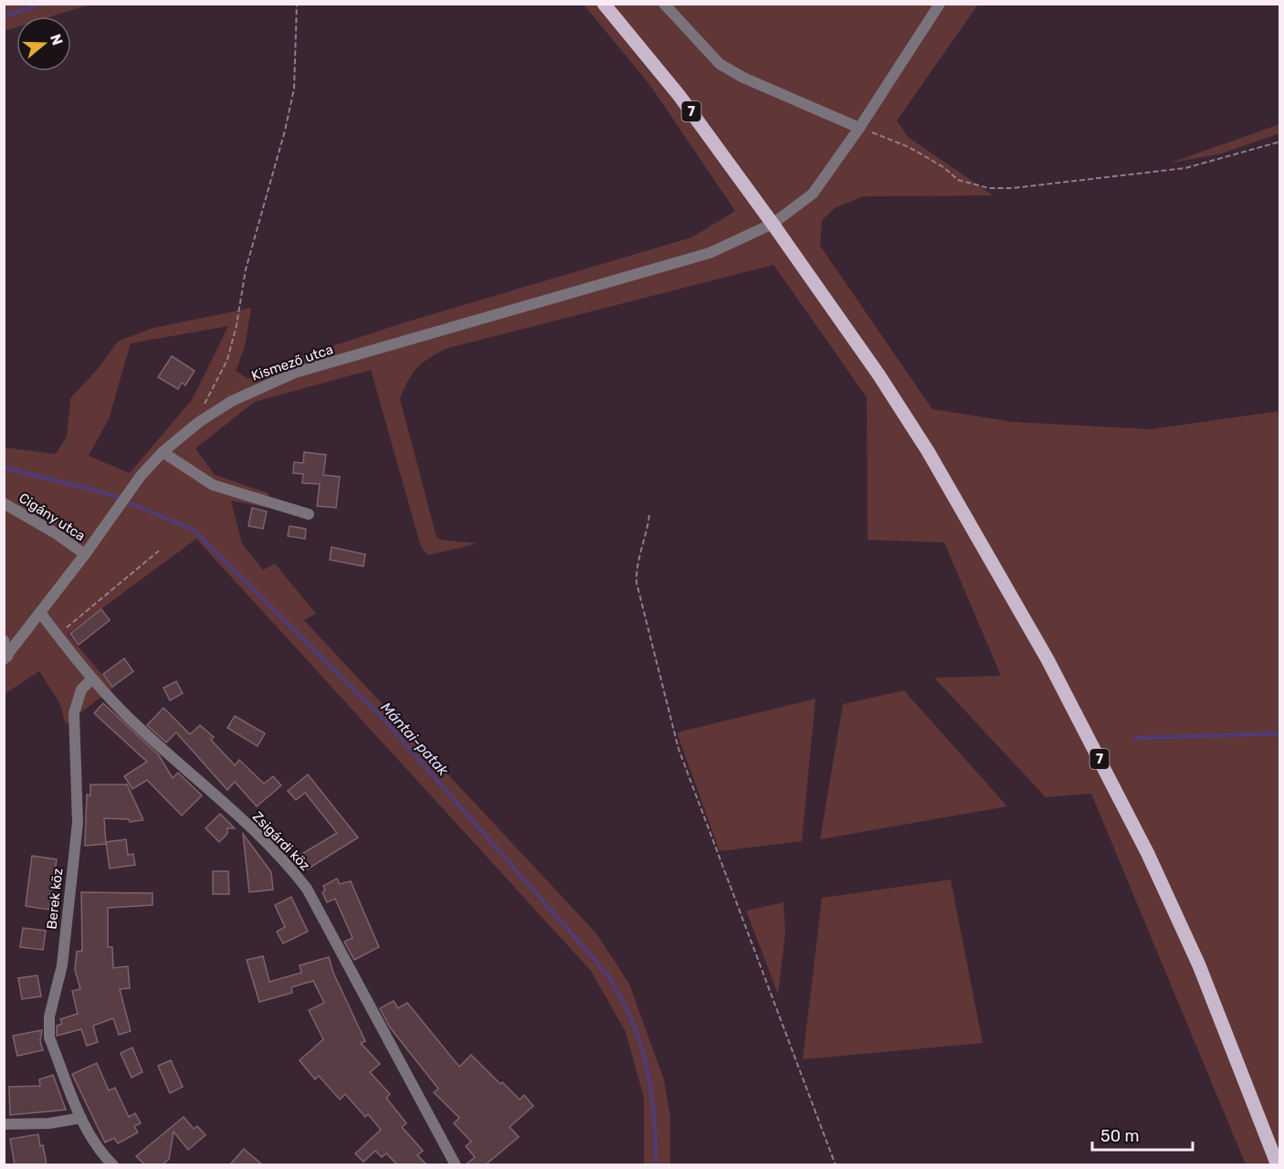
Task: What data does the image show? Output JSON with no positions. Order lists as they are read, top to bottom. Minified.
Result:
{"streets":{"main road":["7"],"street":["Kismező utca","Cigány utca","Zsigárdi köz","Berek köz"]},"crossings":[["7","Kismező utca"],["Kismező utca","Cigány utca"],["Kismező utca","Zsigárdi köz"],["Zsigárdi köz","Berek köz"]],"water":["Mántai-patak"],"scale_bar":"50 m","north":"right"}
